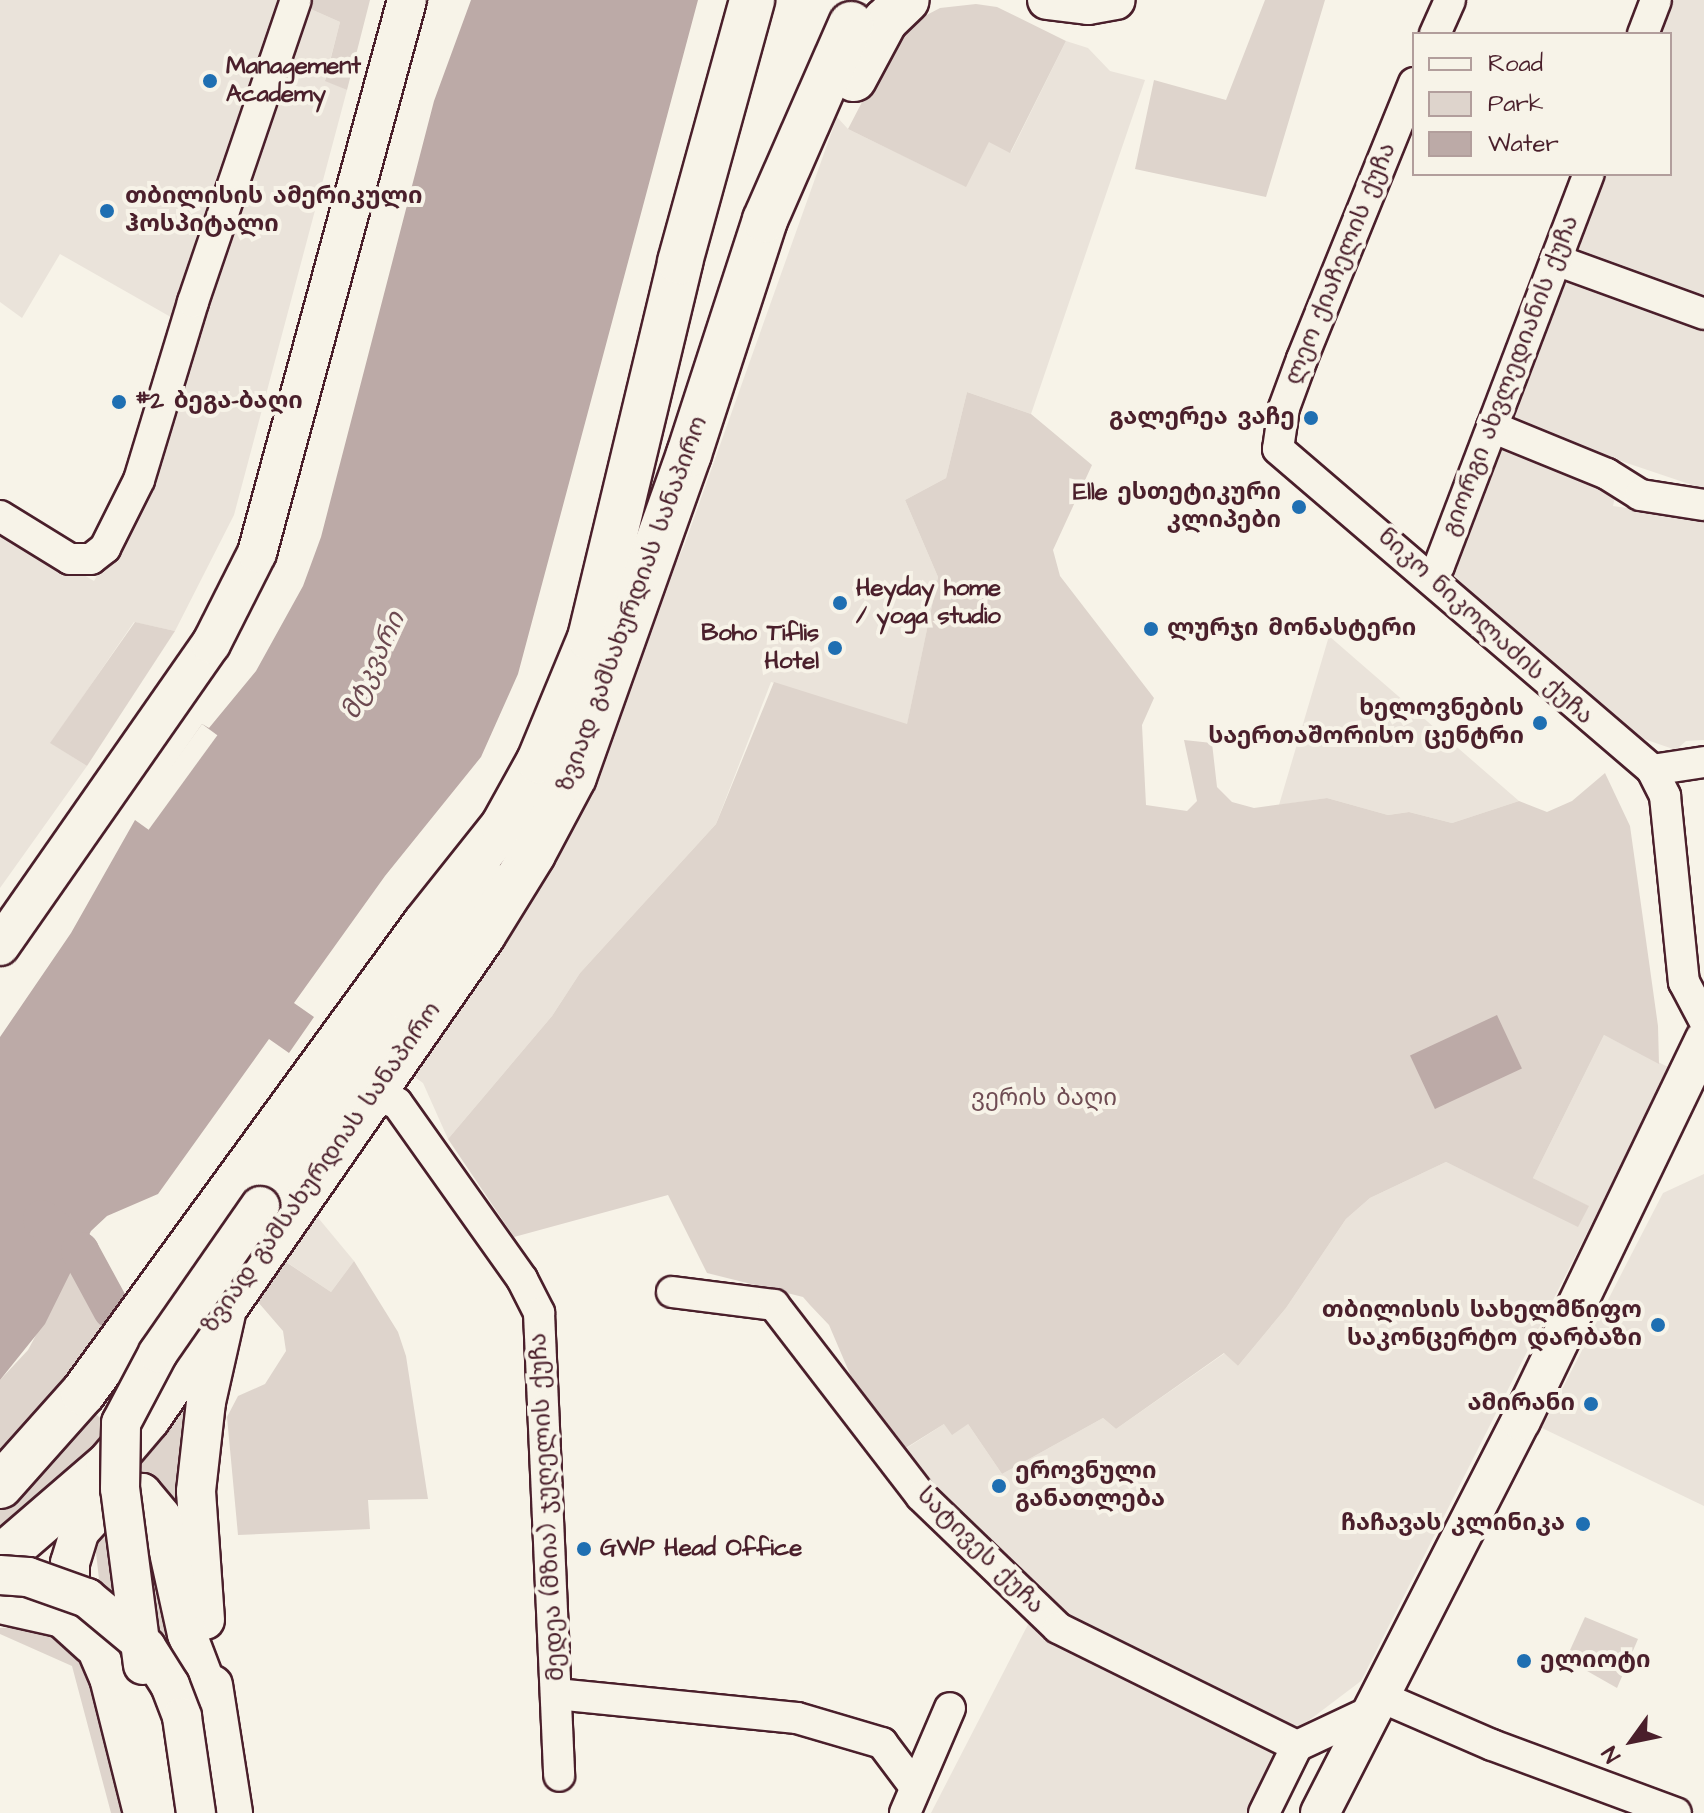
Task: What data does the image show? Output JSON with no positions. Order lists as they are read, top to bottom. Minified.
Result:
{"streets":{"highway":["ზვიად გამსახურდიას სანაპირო"],"street":["ლეო ქიაჩელის ქუჩა","გიორგი ახვლედიანის ქუჩა","ნიკო ნიკოლაძის ქუჩა","მედეა (მზია) ჯუღელის ქუჩა","სატივეს ქუჩა"]},"crossings":[["ლეო ქიაჩელის ქუჩა","ნიკო ნიკოლაძის ქუჩა"],["გიორგი ახვლედიანის ქუჩა","ნიკო ნიკოლაძის ქუჩა"],["ზვიად გამსახურდიას სანაპირო","მედეა (მზია) ჯუღელის ქუჩა"]],"water":["მტკვარი"],"parks":["ვერის ბაღი"],"places":["Management Academy","თბილისის ამერიკული ჰოსპიტალი","#2 ბეგა-ბაღი","გალერეა ვაჩე","Elle ესთეტიკური კლიპები","Heyday home / yoga studio","ლურჯი მონასტერი","Boho Tiflis Hotel","ხელოვნების საერთაშორისო ცენტრი","თბილისის სახელმწიფო საკონცერტო დარბაზი","ამირანი","ეროვნული განათლება","ჩაჩავას კლინიკა","GWP Head Office","ელიოტი"],"legend":["Road","Park","Water"],"north":"bottom left"}
